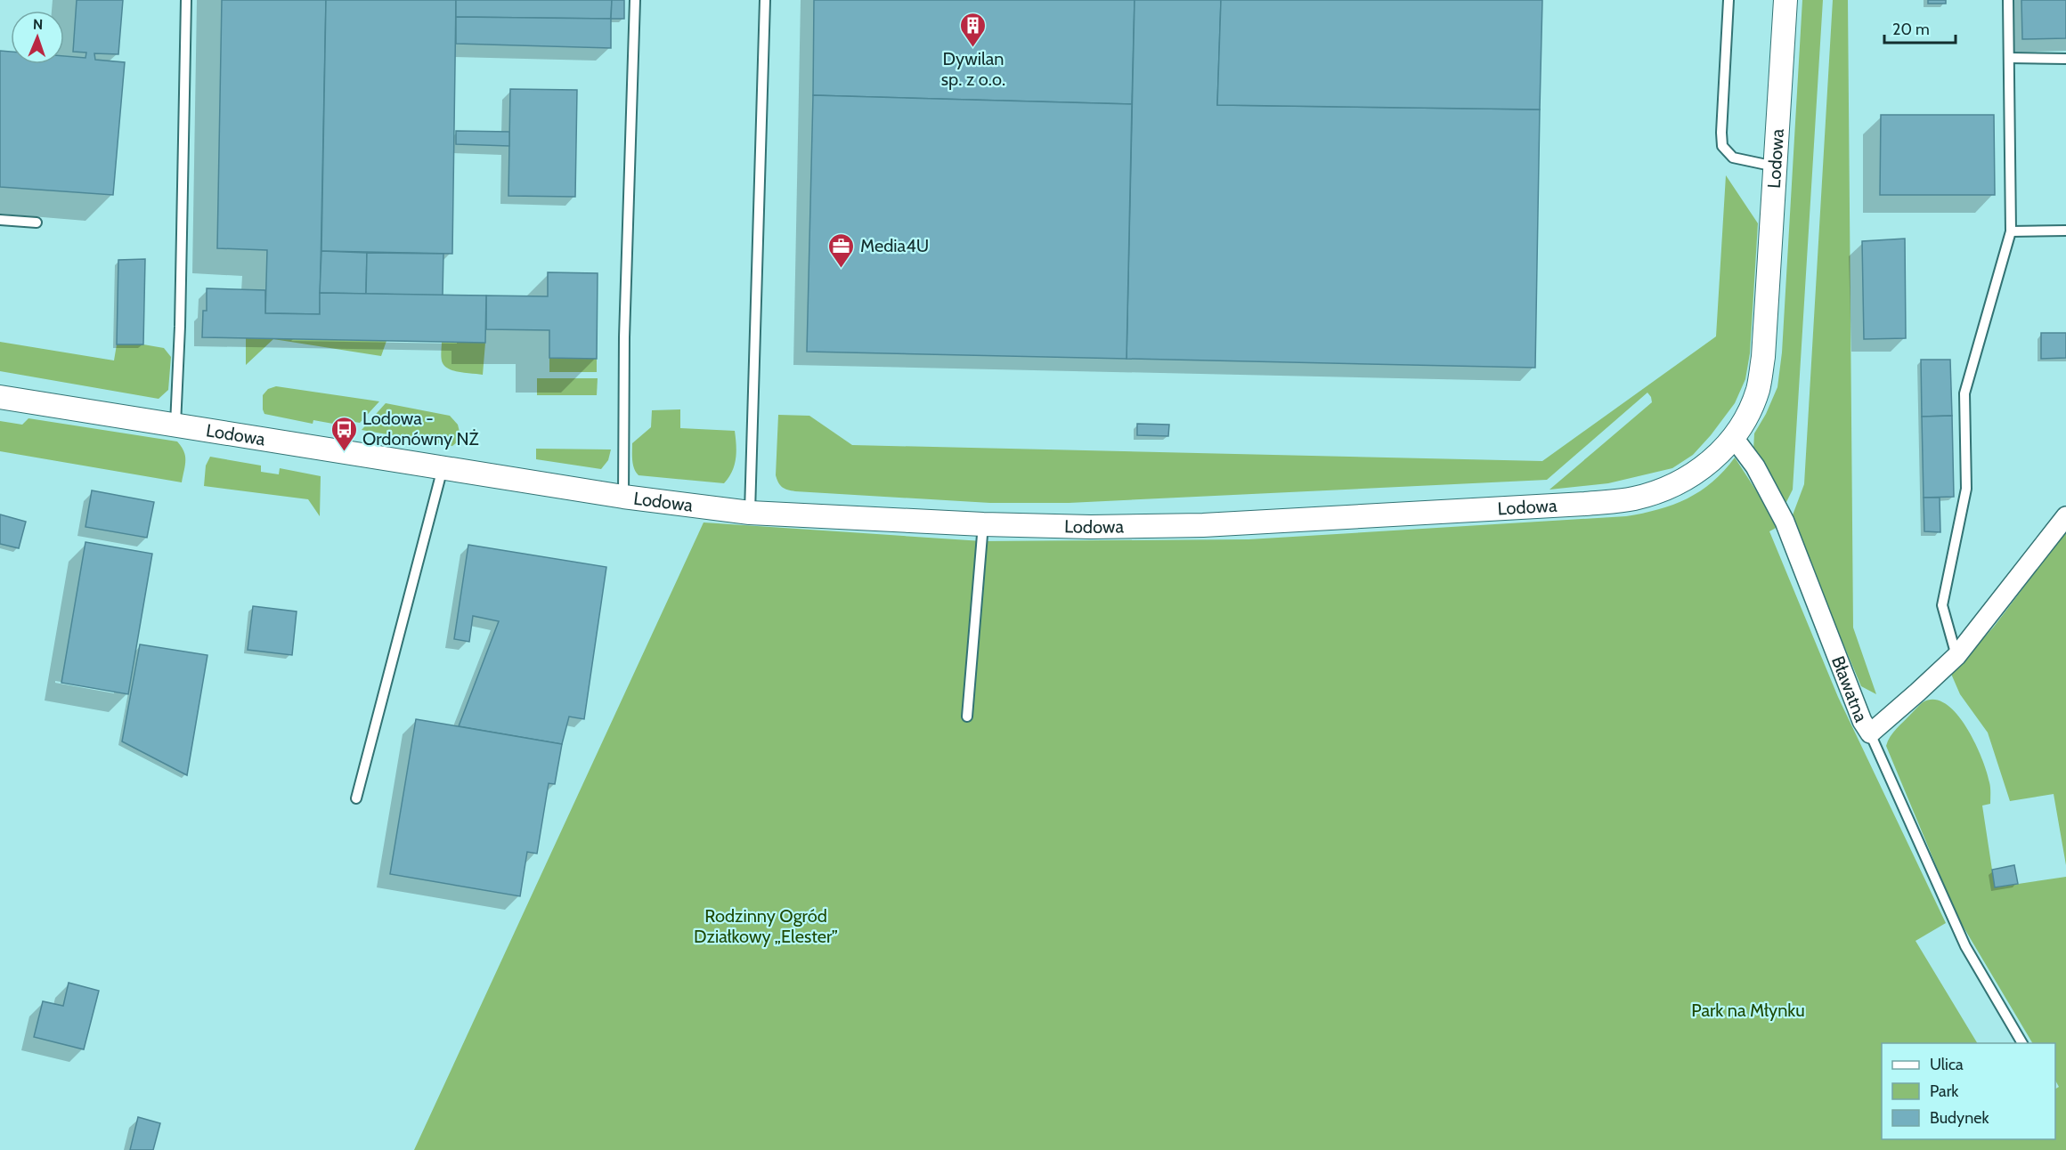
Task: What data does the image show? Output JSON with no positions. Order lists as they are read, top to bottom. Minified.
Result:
{"streets":{"street":["Lodowa","Bławatna"]},"crossings":[["Lodowa","Bławatna"]],"parks":["Rodzinny Ogród Działkowy „Elester”","Park na Młynku"],"places":{"building":["Dywilan sp. z o.o."],"office":["Media4U"],"bus stop":["Lodowa - Ordonówny NŻ"]},"legend":["Ulica","Park","Budynek"],"scale_bar":"20 m","north":"top"}
